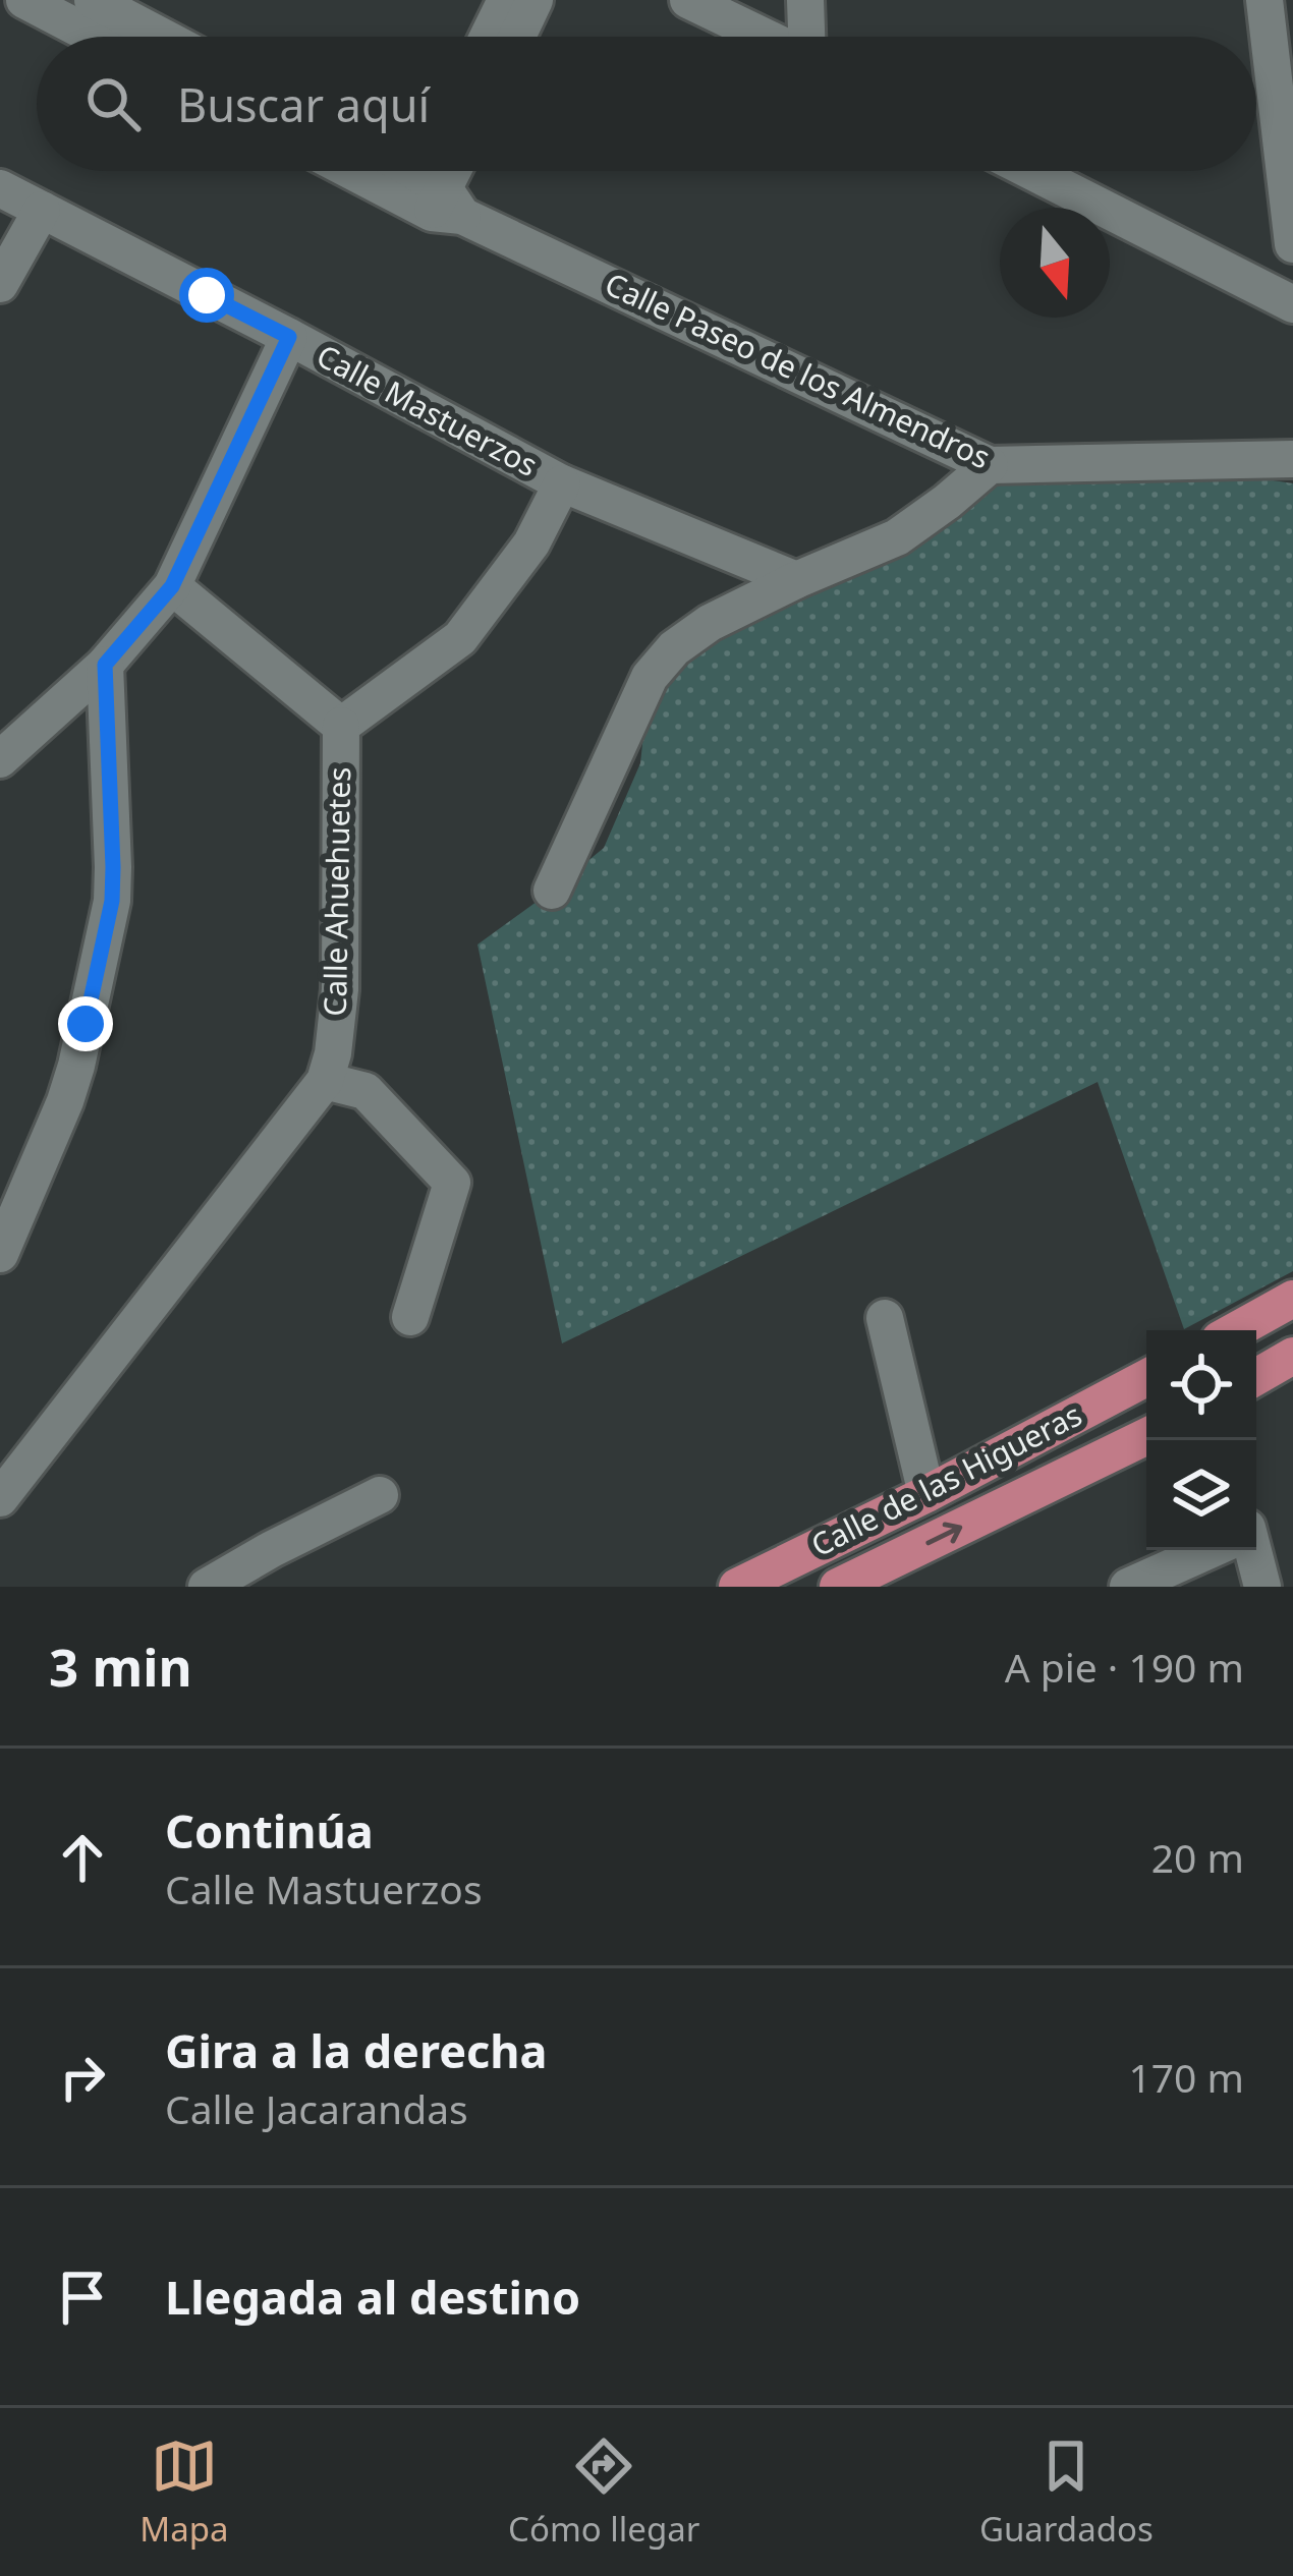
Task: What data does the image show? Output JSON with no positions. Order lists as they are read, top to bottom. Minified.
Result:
{"streets":{"main road":["Calle de las Higueras"],"street":["Calle Paseo de los Almendros","Calle Mastuerzos","Calle Ahuehuetes"]},"crossings":[["Calle Mastuerzos","Calle Ahuehuetes"]],"north":"bottom","page":{"search":"Buscar aquí","heading":["3 min","A pie · 190 m"],"list":[["Continúa","Calle Mastuerzos","20 m"],["Gira a la derecha","Calle Jacarandas","170 m"],"Llegada al destino"],"nav":["Mapa","Cómo llegar","Guardados"]}}
